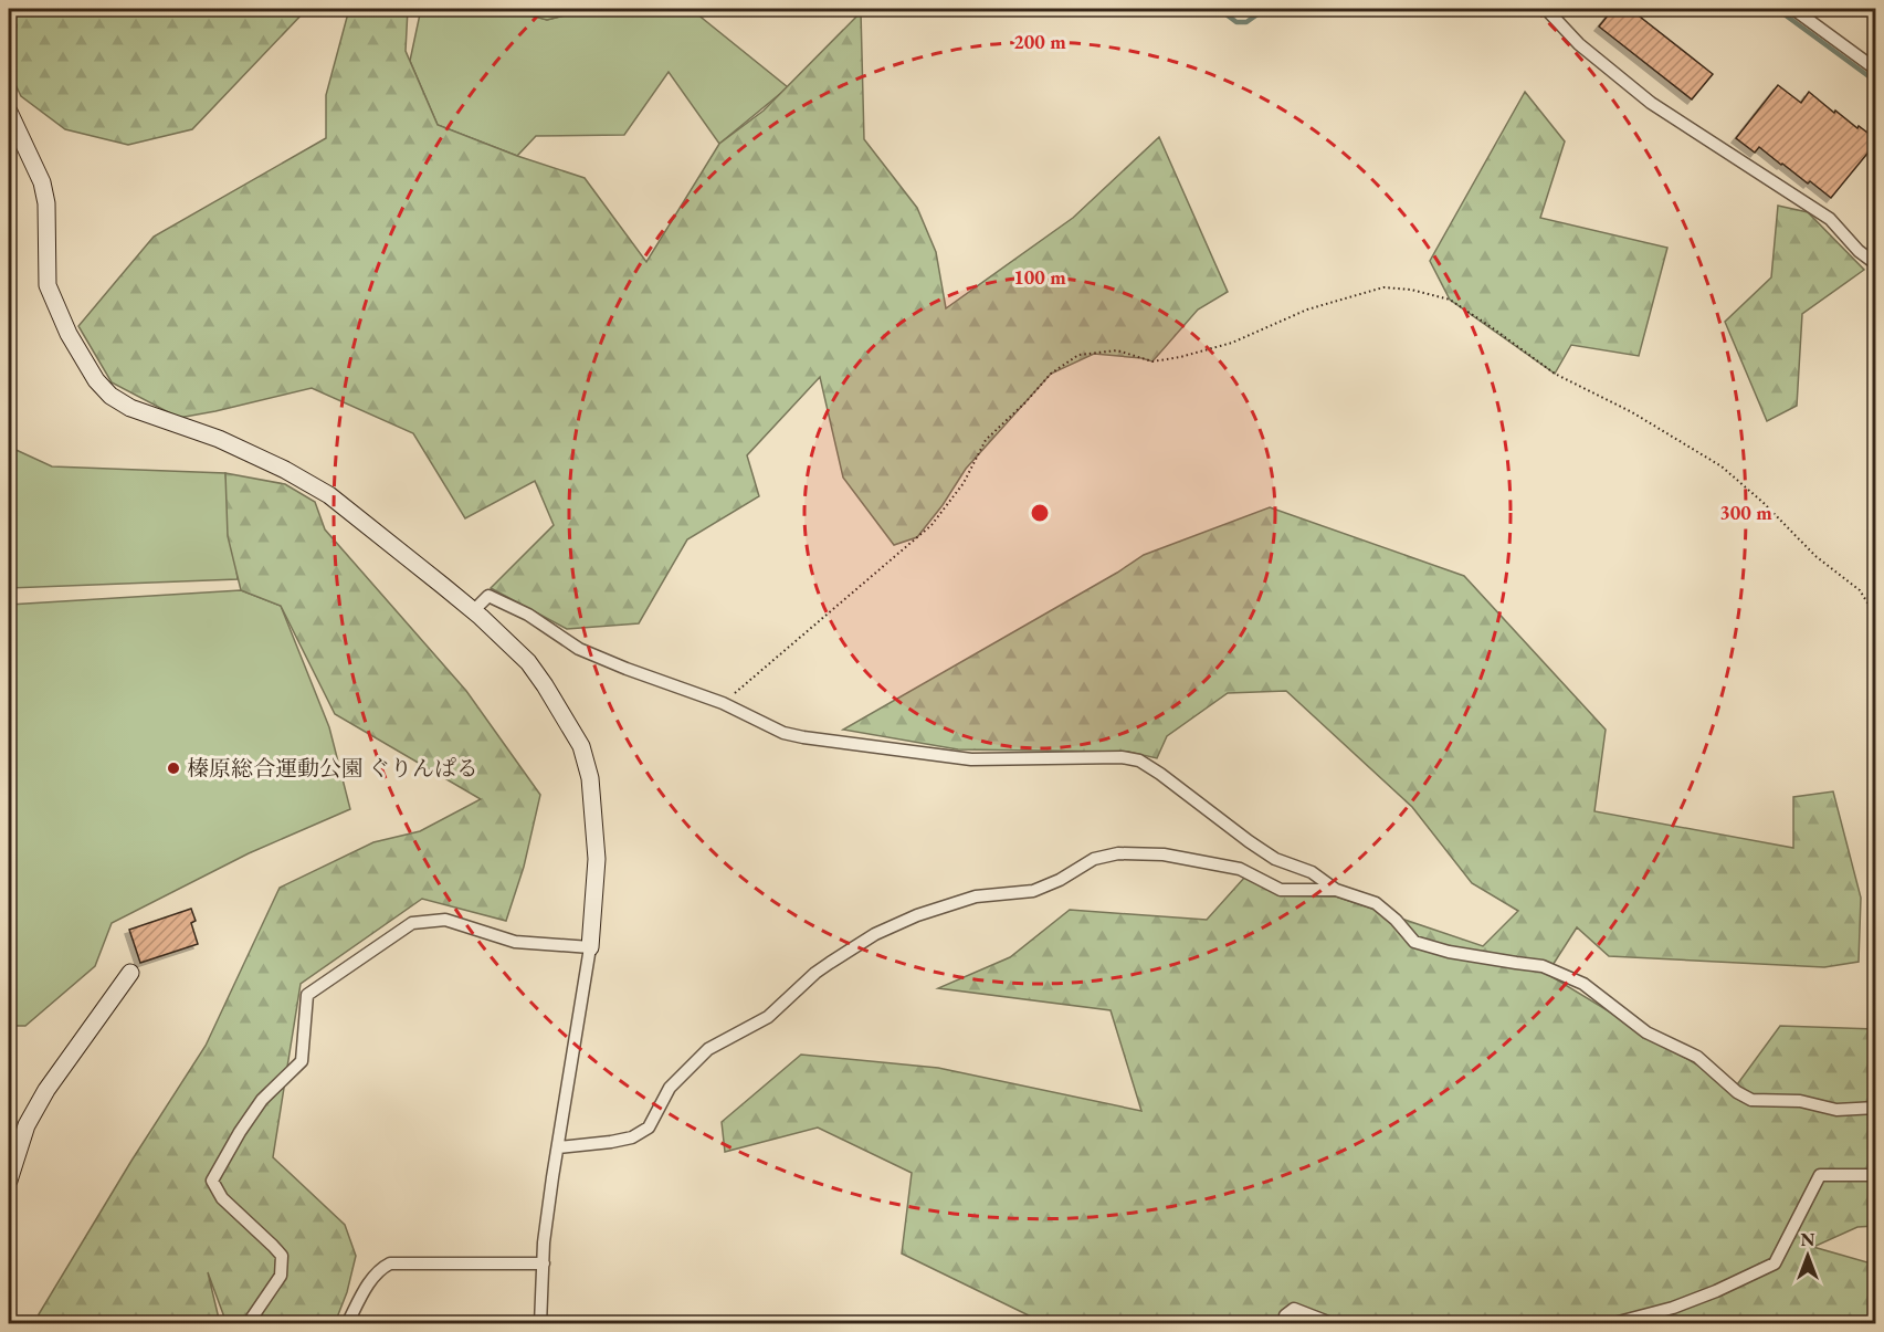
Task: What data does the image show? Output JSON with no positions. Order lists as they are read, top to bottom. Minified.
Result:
{"places":["榛原総合運動公園 ぐりんぱる"],"north":"top","rings":["200 m","100 m","300 m"]}
